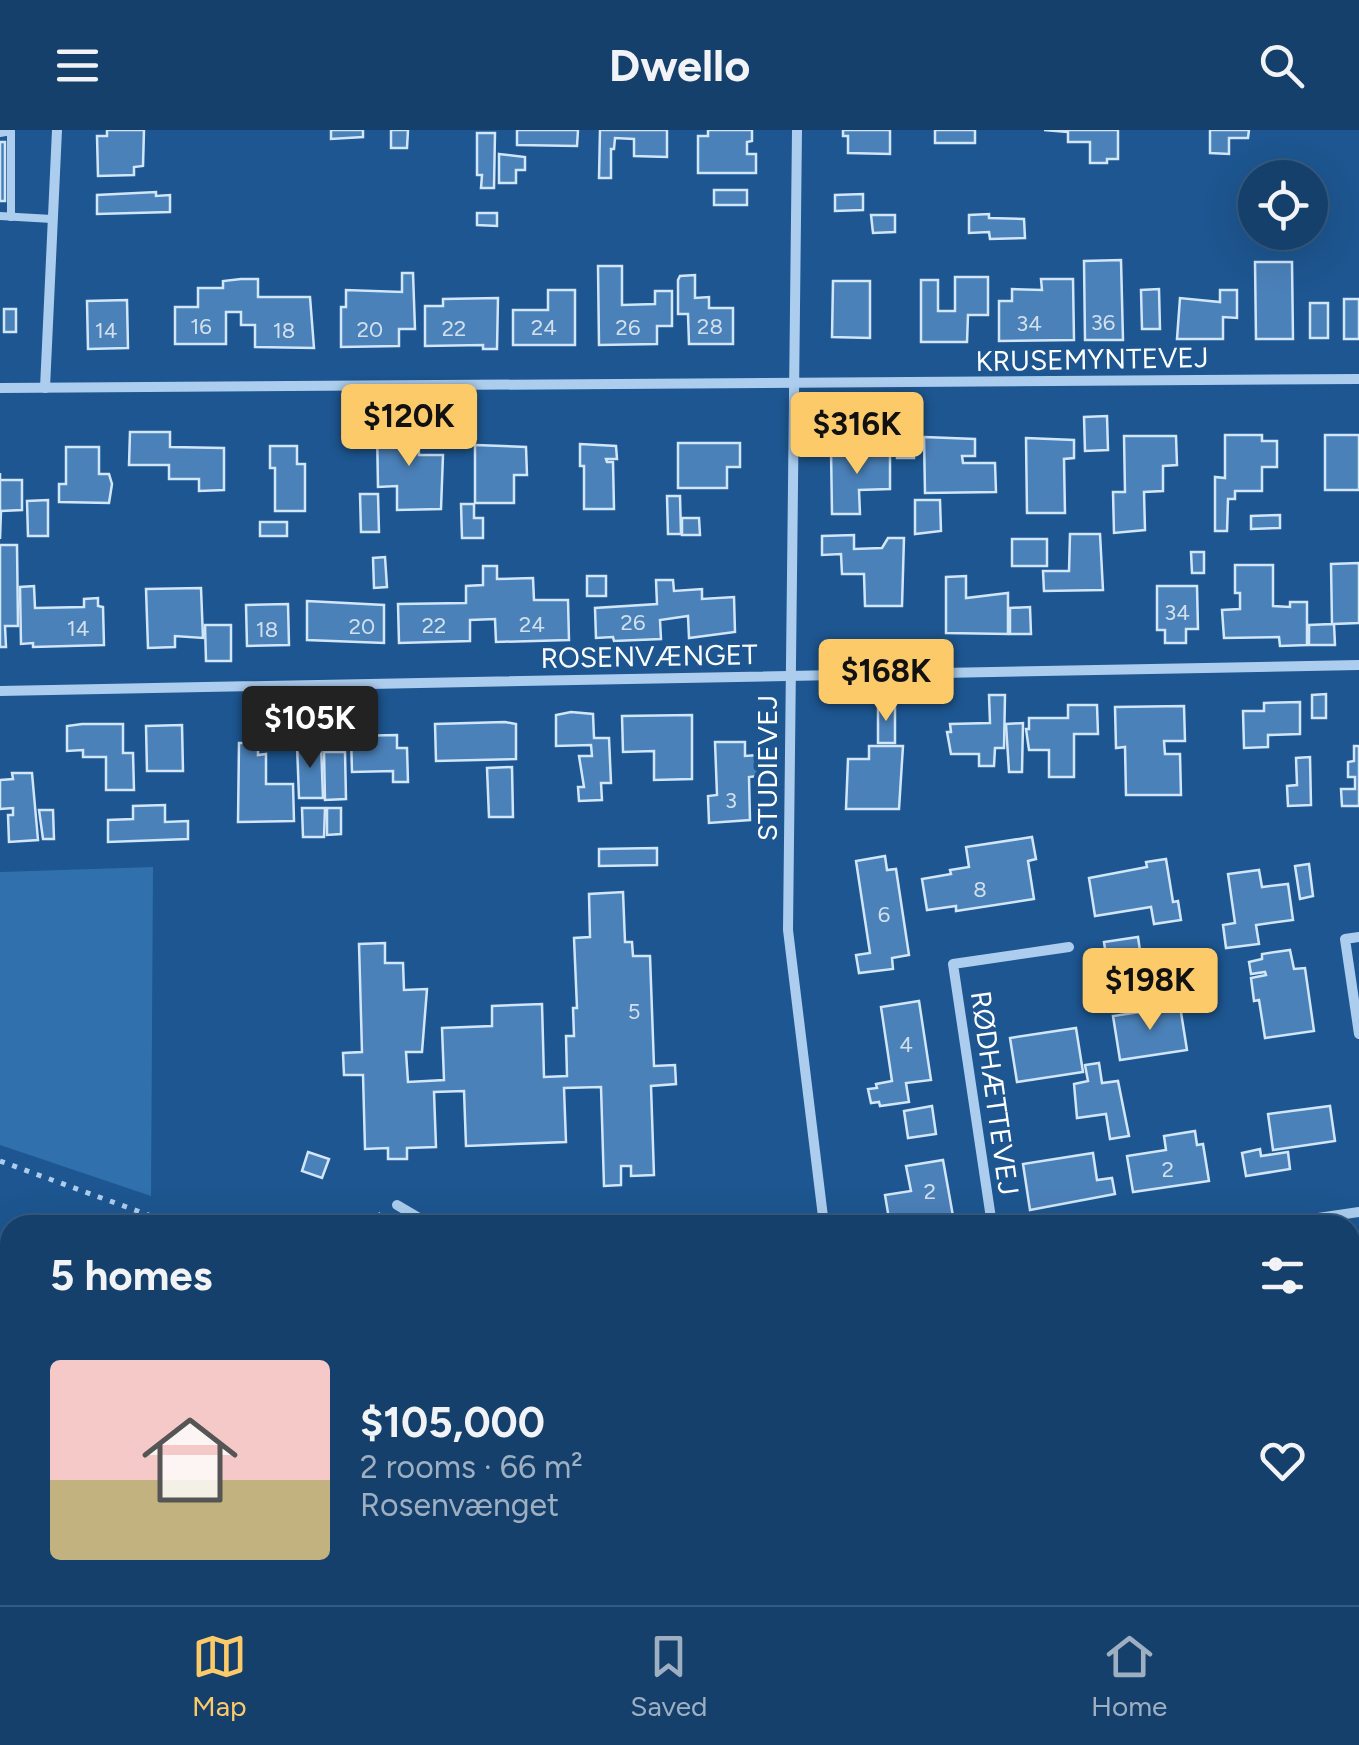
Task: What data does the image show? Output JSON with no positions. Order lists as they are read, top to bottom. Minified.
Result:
{"streets":{"street":["KRUSEMYNTEVEJ","ROSENVÆNGET","STUDIEVEJ","RØDHÆTTEVEJ"]},"crossings":[["KRUSEMYNTEVEJ","STUDIEVEJ"],["ROSENVÆNGET","STUDIEVEJ"]],"house_numbers":["36","34","16","28","24","26","22","20","14","18","34","26","24","22","20","14","18","3","8","6","5","4","2","2"],"page":{"header":"Dwello","price":["$120K","$316K","$168K","$105K","$198K"],"heading":"5 homes","list":[{"name":"$105,000","note":"2 rooms · 66 m² · Rosenvænget"}],"tabs":["Map","Saved","Home"]}}
